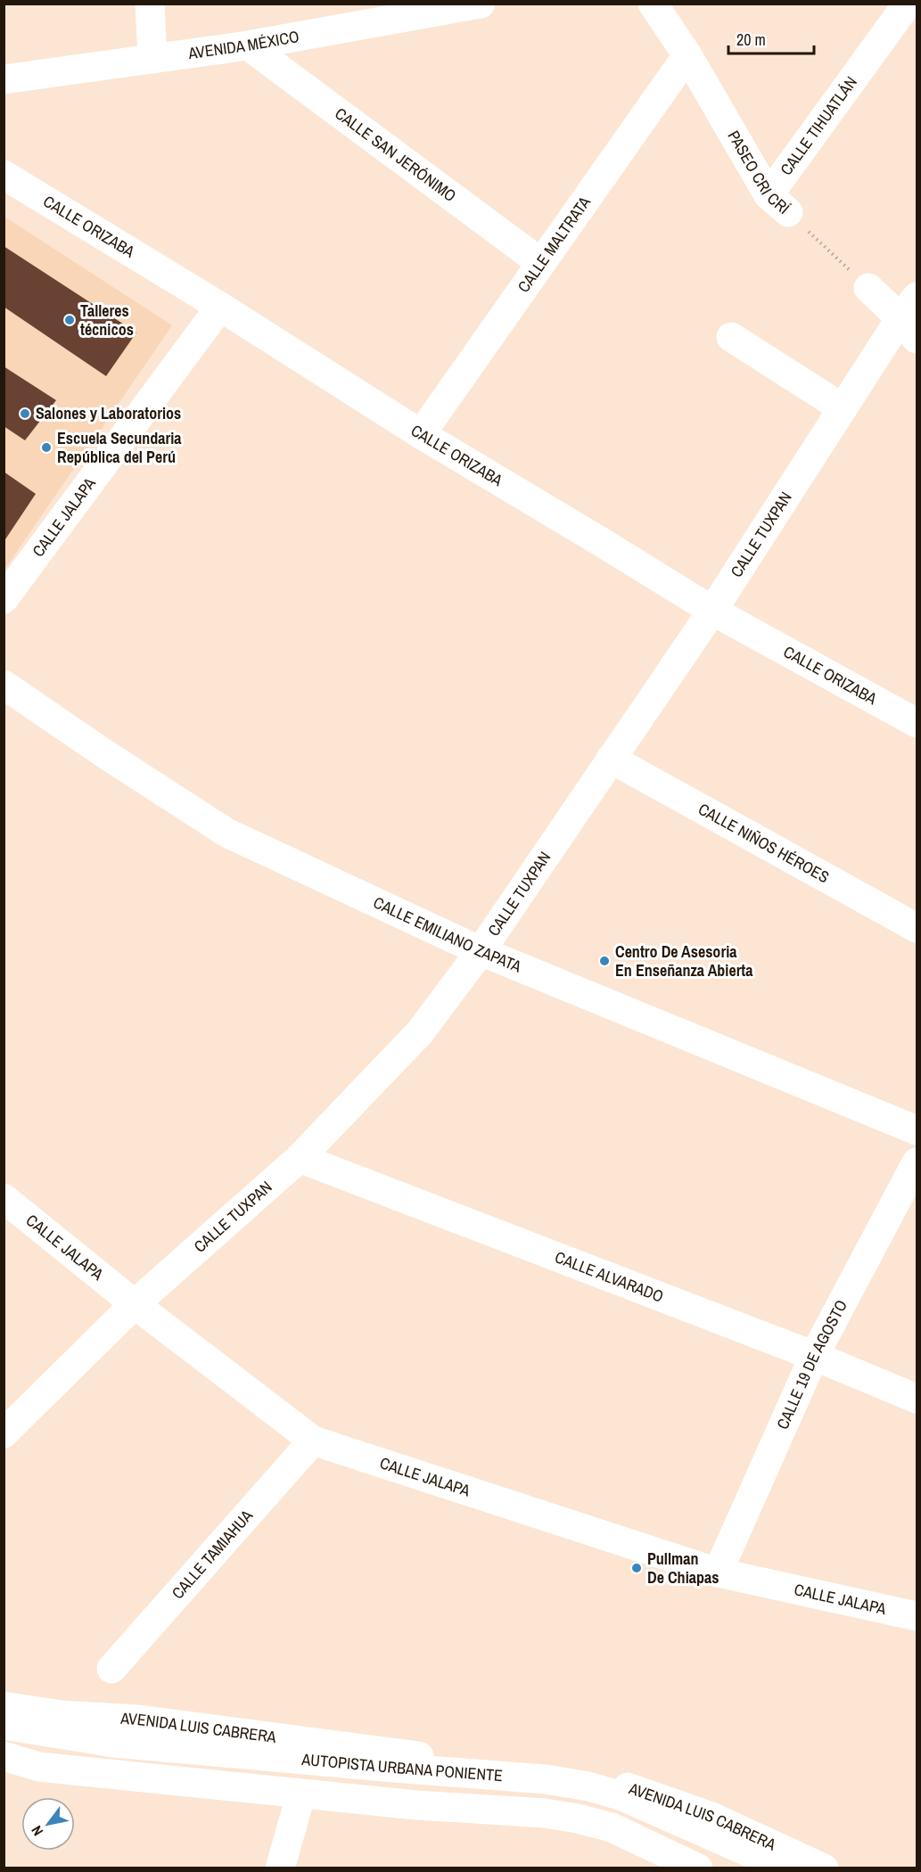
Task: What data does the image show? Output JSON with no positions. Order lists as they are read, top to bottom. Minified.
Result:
{"streets":{"main road":["AVENIDA MÉXICO","CALLE TIHUATLÁN","CALLE SAN JERÓNIMO","PASEO CRI CRÍ","CALLE ORIZABA","CALLE MALTRATA","CALLE JALAPA","CALLE TUXPAN","CALLE NIÑOS HÉROES","CALLE EMILIANO ZAPATA","CALLE ALVARADO","CALLE 19 DE AGOSTO","CALLE TAMIAHUA","AVENIDA LUIS CABRERA","AUTOPISTA URBANA PONIENTE"]},"crossings":[["AVENIDA MÉXICO","CALLE SAN JERÓNIMO"],["CALLE TIHUATLÁN","PASEO CRI CRÍ"],["CALLE SAN JERÓNIMO","CALLE MALTRATA"],["PASEO CRI CRÍ","CALLE MALTRATA"],["CALLE ORIZABA","CALLE MALTRATA"],["CALLE ORIZABA","CALLE JALAPA"],["CALLE ORIZABA","CALLE TUXPAN"],["CALLE JALAPA","CALLE TUXPAN"],["CALLE JALAPA","CALLE 19 DE AGOSTO"],["CALLE JALAPA","CALLE TAMIAHUA"],["CALLE TUXPAN","CALLE NIÑOS HÉROES"],["CALLE TUXPAN","CALLE EMILIANO ZAPATA"],["CALLE TUXPAN","CALLE ALVARADO"],["CALLE ALVARADO","CALLE 19 DE AGOSTO"]],"places":["Talleres técnicos","Salones y Laboratorios","Escuela Secundaria República del Perú","Centro De Asesoria En Enseñanza Abierta","Pullman De Chiapas"],"scale_bar":"20 m","north":"bottom left"}
